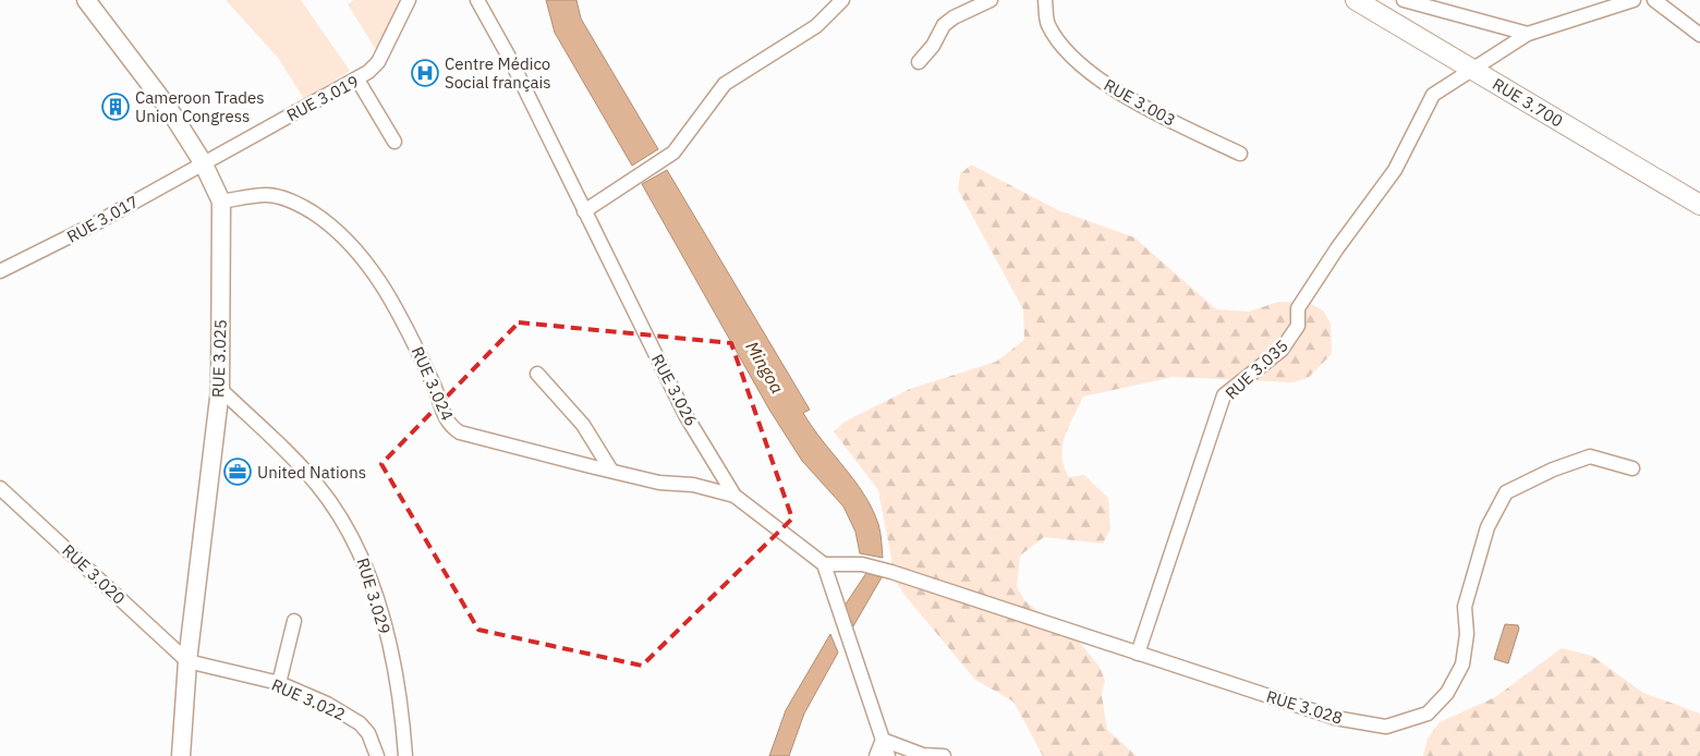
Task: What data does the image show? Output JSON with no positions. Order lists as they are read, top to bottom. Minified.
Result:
{"streets":{"main road":["RUE 3.700"],"street":["RUE 3.019","RUE 3.003","RUE 3.017","RUE 3.025","RUE 3.035","RUE 3.024","RUE 3.026","RUE 3.020","RUE 3.029","RUE 3.022","RUE 3.028"]},"crossings":[["RUE 3.019","RUE 3.017"],["RUE 3.019","RUE 3.025"],["RUE 3.700","RUE 3.035"],["RUE 3.017","RUE 3.025"],["RUE 3.025","RUE 3.024"],["RUE 3.025","RUE 3.020"],["RUE 3.025","RUE 3.029"],["RUE 3.025","RUE 3.022"],["RUE 3.035","RUE 3.028"],["RUE 3.024","RUE 3.026"],["RUE 3.026","RUE 3.028"],["RUE 3.020","RUE 3.022"]],"water":["Mingoa"],"places":{"hospital":["Centre Médico Social français"],"building":["Cameroon Trades Union Congress"],"office":["United Nations"]}}
